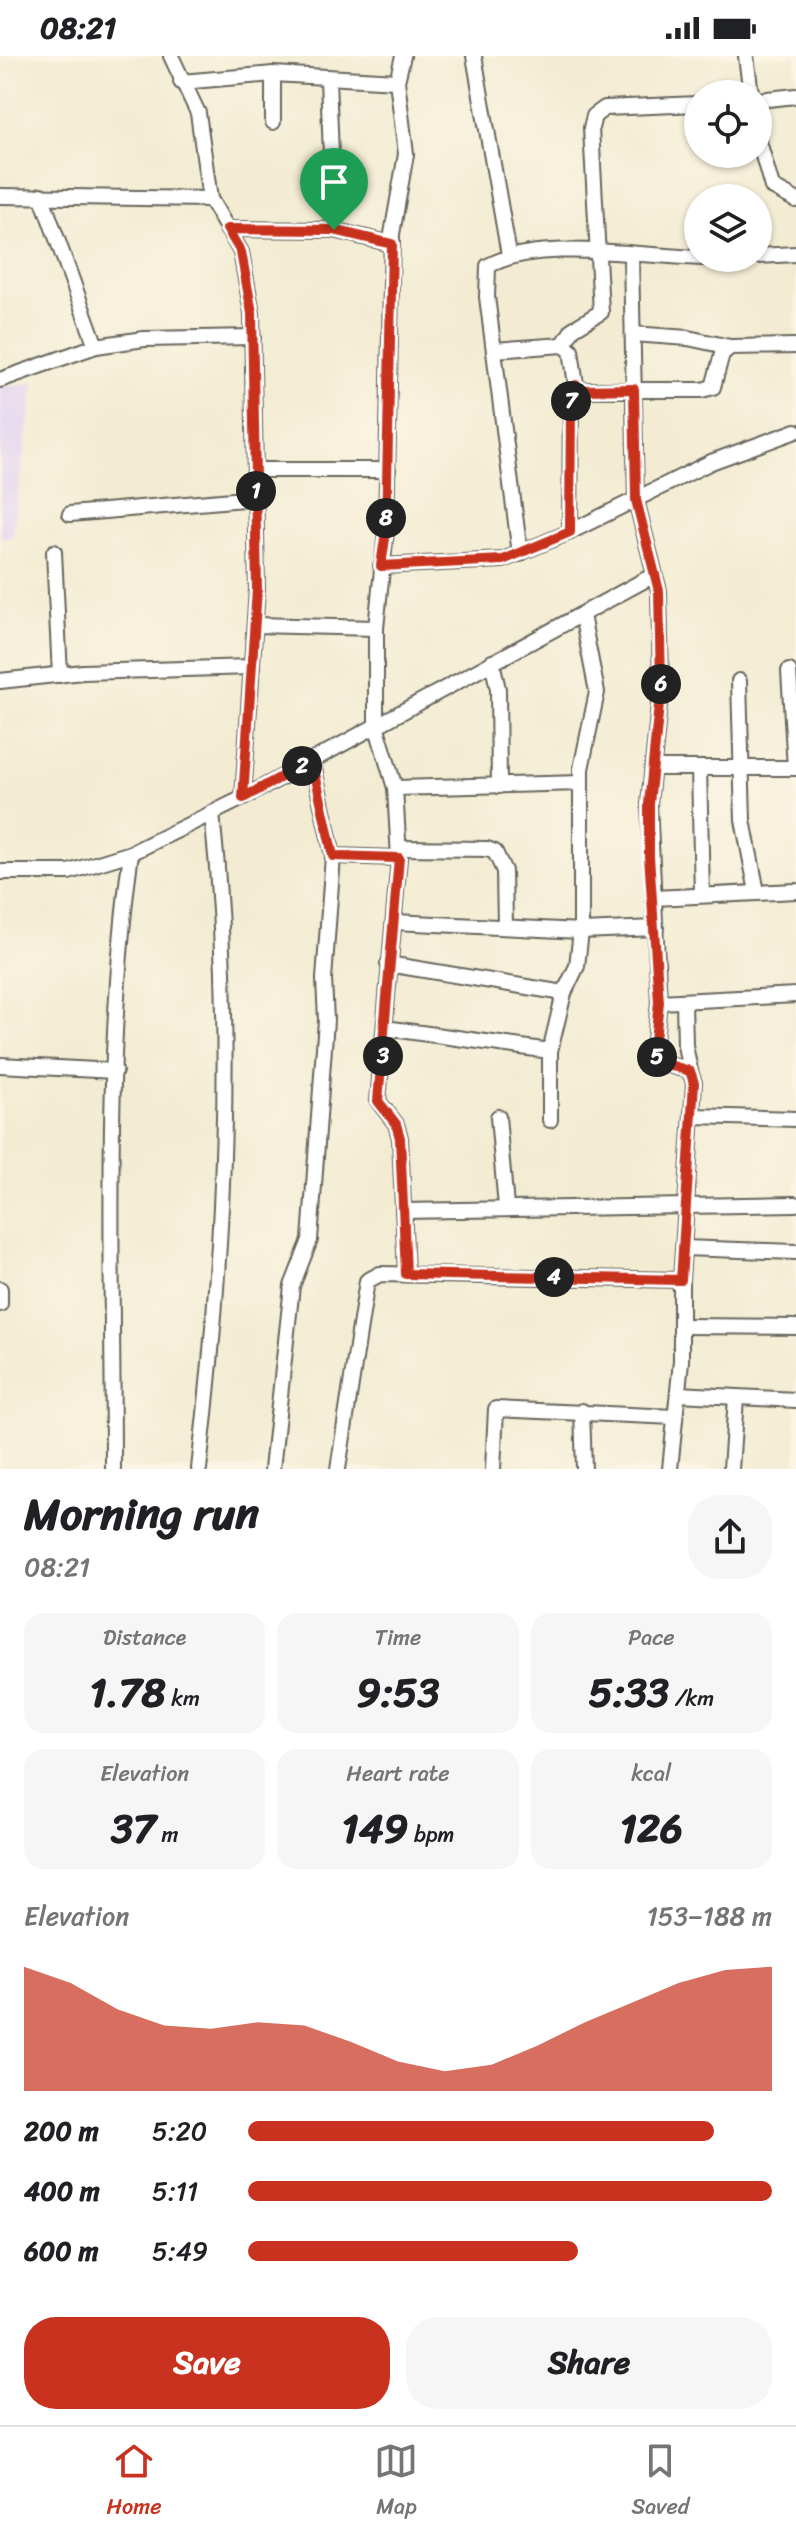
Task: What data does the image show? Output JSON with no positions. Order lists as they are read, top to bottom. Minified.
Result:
{"page":{"status":"08:21","pins":["7","1","8","6","2","3","5","4"],"heading":["Morning run","08:21"],"stats":[["Distance","1.78 km"],["Time","9:53"],["Pace","5:33 /km"],["Elevation","37 m"],["Heart rate","149 bpm"],["kcal","126"]],"chart":["Elevation","153–188 m"],"list":[{"name":"200 m","note":"5:20"},{"name":"400 m","note":"5:11"},{"name":"600 m","note":"5:49"}],"buttons":["Save","Share"],"tabs":["Home","Map","Saved"]}}
